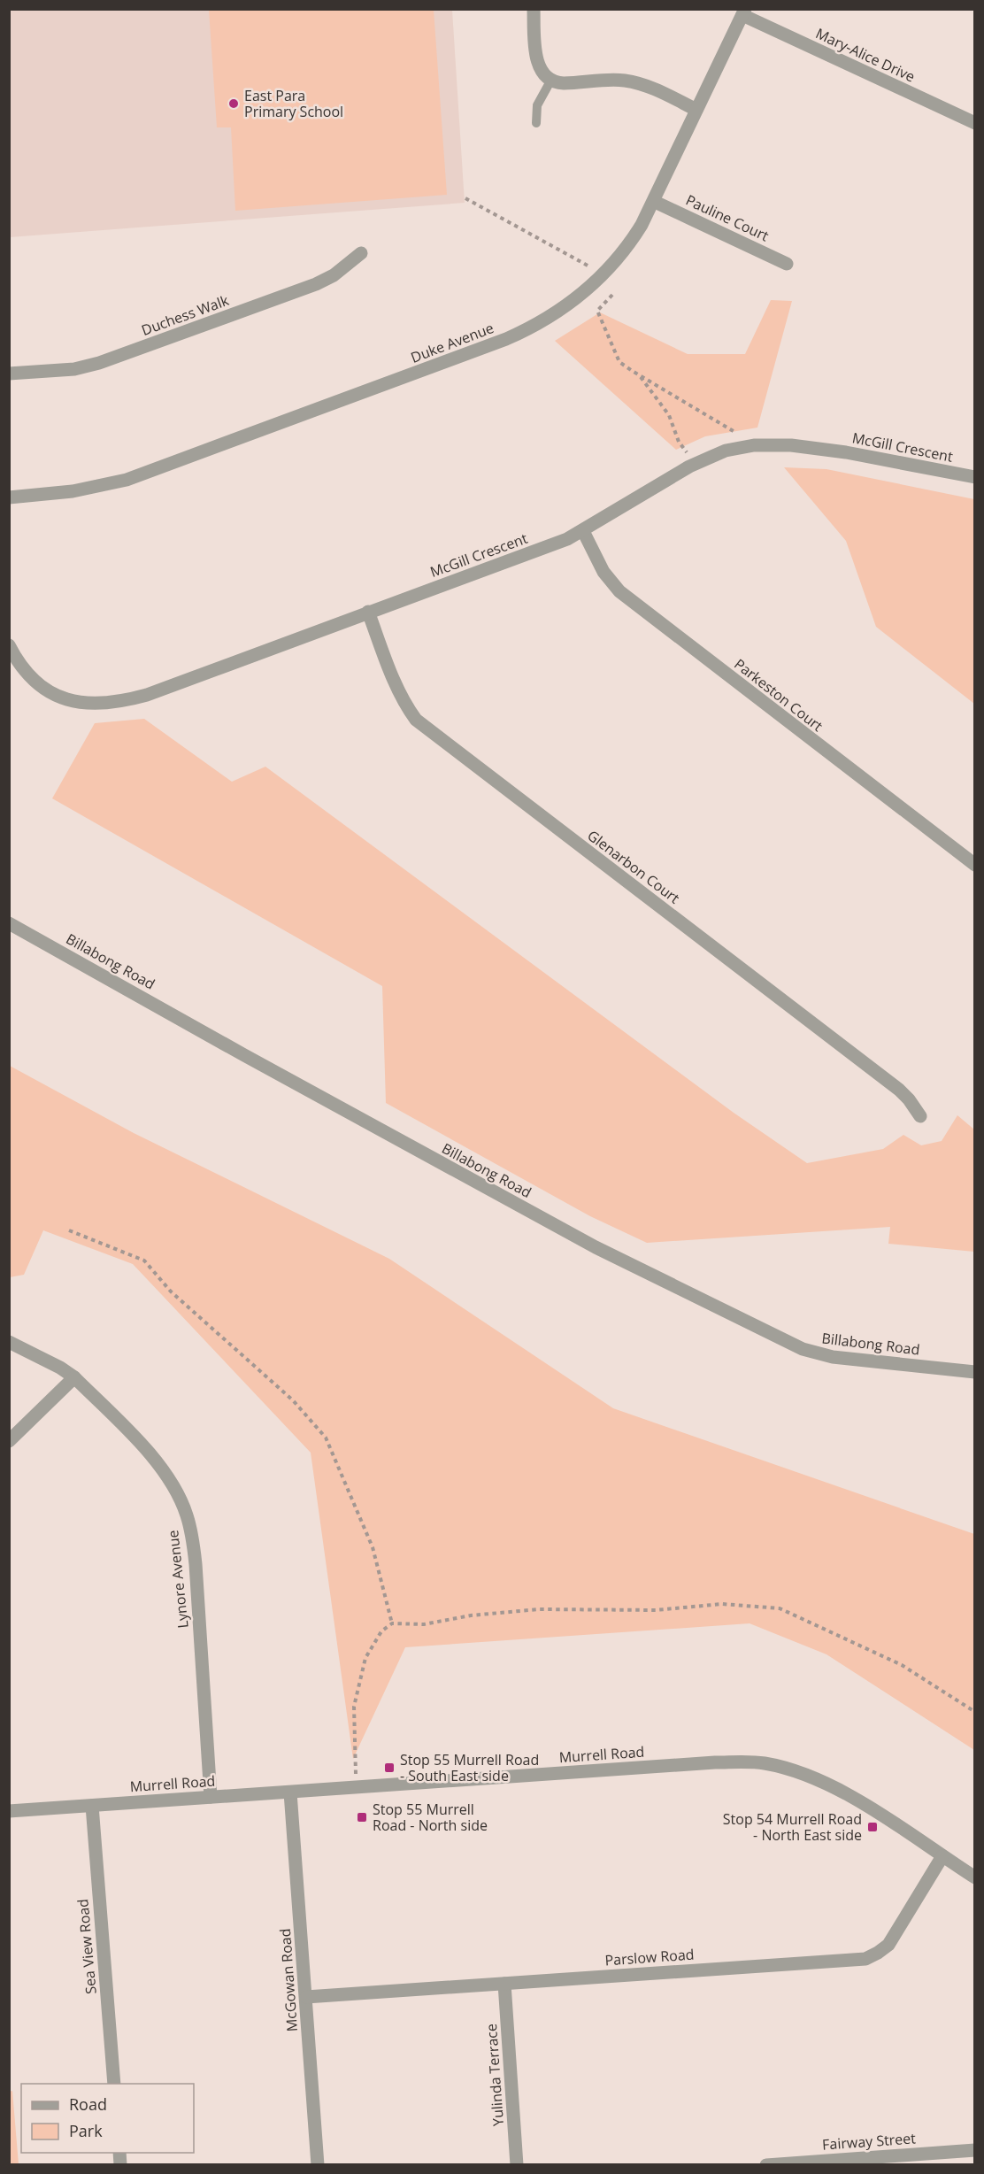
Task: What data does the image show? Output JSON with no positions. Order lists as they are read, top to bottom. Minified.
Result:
{"streets":{"street":["Mary-Alice Drive","Pauline Court","Duchess Walk","Duke Avenue","McGill Crescent","Parkeston Court","Glenarbon Court","Billabong Road","Lynore Avenue","Murrell Road","Sea View Road","Parslow Road","McGowan Road","Yulinda Terrace","Fairway Street"]},"crossings":[["Mary-Alice Drive","Duke Avenue"],["Pauline Court","Duke Avenue"],["McGill Crescent","Parkeston Court"],["McGill Crescent","Glenarbon Court"],["Lynore Avenue","Murrell Road"],["Murrell Road","Sea View Road"],["Murrell Road","Parslow Road"],["Murrell Road","McGowan Road"],["Parslow Road","McGowan Road"],["Parslow Road","Yulinda Terrace"]],"places":{"other":["East Para Primary School"],"transit":["Stop 55 Murrell Road - South East side","Stop 55 Murrell Road - North side","Stop 54 Murrell Road - North East side"]},"legend":["Road","Park"]}
